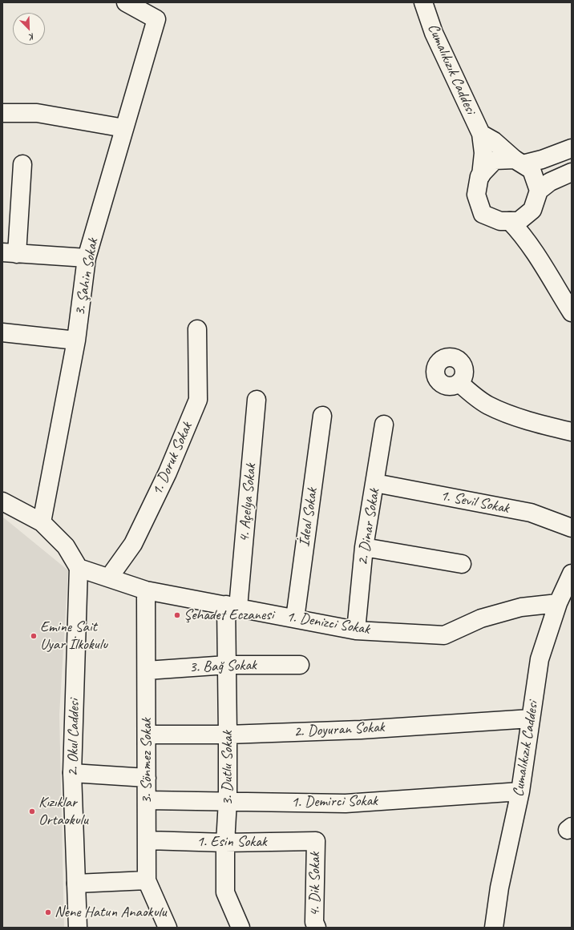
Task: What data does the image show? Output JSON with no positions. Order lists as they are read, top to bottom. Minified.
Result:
{"streets":{"street":["Cumalıkızık Caddesi","3. Şahin Sokak","1. Doruk Sokak","1. Sevil Sokak","4. Açelya Sokak","İdeal Sokak","2. Dinar Sokak","1. Denizci Sokak","3. Bağ Sokak","2. Doyuran Sokak","2. Okul Caddesi","3. Sönmez Sokak","3. Dutlu Sokak","1. Demirci Sokak","1. Esin Sokak","4. Dik Sokak"]},"crossings":[["Cumalıkızık Caddesi","1. Denizci Sokak"],["Cumalıkızık Caddesi","2. Doyuran Sokak"],["Cumalıkızık Caddesi","1. Demirci Sokak"],["1. Doruk Sokak","1. Denizci Sokak"],["1. Sevil Sokak","2. Dinar Sokak"],["4. Açelya Sokak","1. Denizci Sokak"],["4. Açelya Sokak","3. Dutlu Sokak"],["İdeal Sokak","1. Denizci Sokak"],["2. Dinar Sokak","1. Denizci Sokak"],["1. Denizci Sokak","2. Okul Caddesi"],["1. Denizci Sokak","3. Sönmez Sokak"],["1. Denizci Sokak","3. Dutlu Sokak"],["3. Bağ Sokak","3. Sönmez Sokak"],["3. Bağ Sokak","3. Dutlu Sokak"],["2. Doyuran Sokak","3. Sönmez Sokak"],["2. Doyuran Sokak","3. Dutlu Sokak"],["3. Sönmez Sokak","1. Demirci Sokak"],["3. Sönmez Sokak","1. Esin Sokak"],["3. Dutlu Sokak","1. Demirci Sokak"],["3. Dutlu Sokak","1. Esin Sokak"],["1. Esin Sokak","4. Dik Sokak"]],"places":["Şehadet Eczanesi","Emine Sait Uyar İlkokulu","Kızıklar Ortaokulu","Nene Hatun Anaokulu"],"north":"bottom right"}
